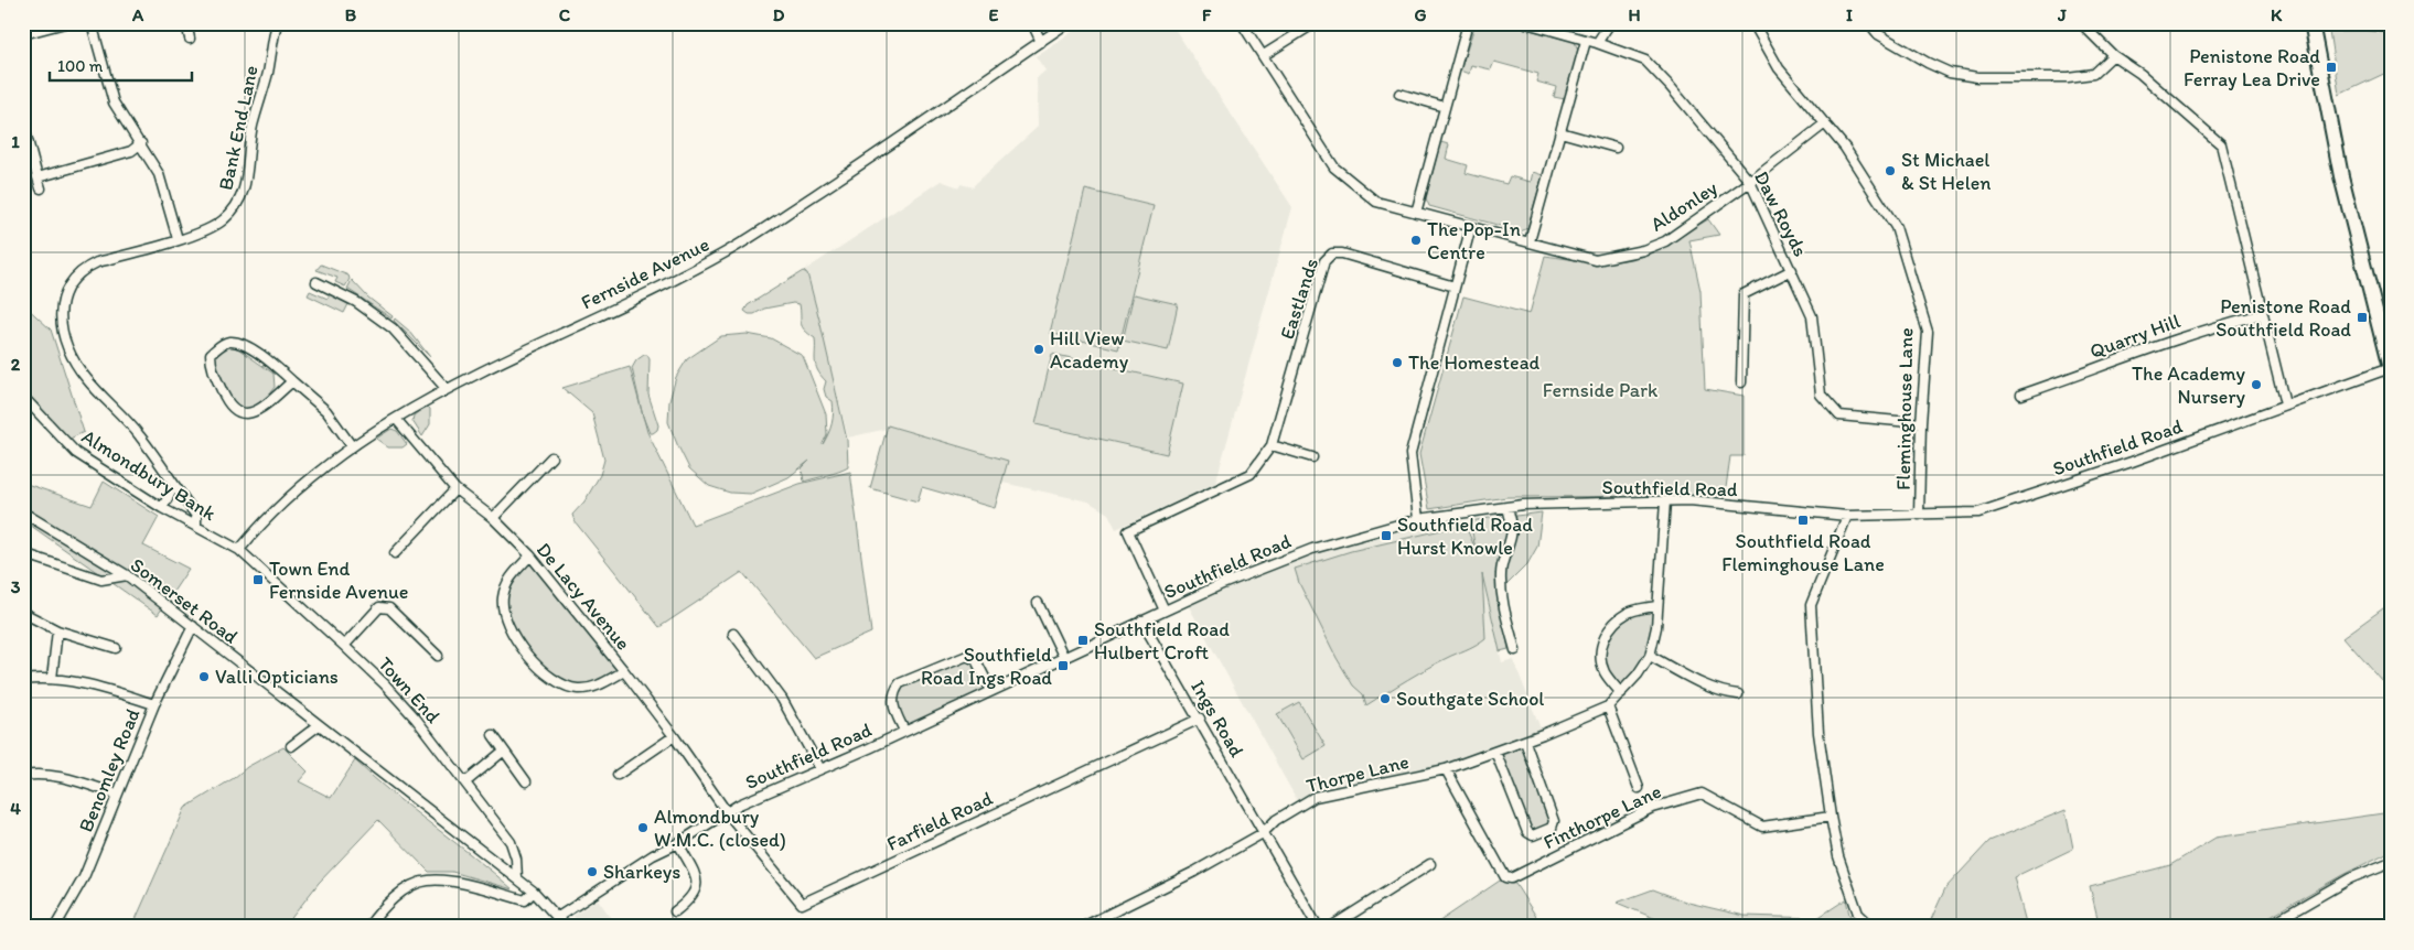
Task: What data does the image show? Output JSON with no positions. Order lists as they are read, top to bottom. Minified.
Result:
{"streets":{"street":["Bank End Lane","Aldonley","Daw Royds","Fernside Avenue","Eastlands","Quarry Hill","Fleminghouse Lane","Southfield Road","Almondbury Bank","De Lacy Avenue","Somerset Road","Town End","Ings Road","Benomley Road","Thorpe Lane","Finthorpe Lane","Farfield Road"]},"crossings":[["Bank End Lane","Almondbury Bank"],["Aldonley","Daw Royds"],["Aldonley","Fleminghouse Lane"],["Daw Royds","Fleminghouse Lane"],["Fernside Avenue","Almondbury Bank"],["Fernside Avenue","De Lacy Avenue"],["Fernside Avenue","Town End"],["Eastlands","Southfield Road"],["Fleminghouse Lane","Southfield Road"],["Southfield Road","De Lacy Avenue"],["Southfield Road","Ings Road"],["Southfield Road","Thorpe Lane"],["Southfield Road","Farfield Road"],["Almondbury Bank","Town End"],["De Lacy Avenue","Farfield Road"],["Somerset Road","Town End"],["Somerset Road","Benomley Road"],["Ings Road","Thorpe Lane"],["Ings Road","Farfield Road"],["Thorpe Lane","Finthorpe Lane"]],"parks":["Fernside Park"],"places":{"transit":["Penistone Road Ferray Lea Drive","Penistone Road Southfield Road","Southfield Road Fleminghouse Lane","Southfield Road Hurst Knowle","Town End Fernside Avenue","Southfield Road Hulbert Croft","Southfield Road Ings Road"],"other":["St Michael & St Helen","The Pop-In Centre","Hill View Academy","The Homestead","The Academy Nursery","Valli Opticians","Southgate School","Almondbury W.M.C. (closed)","Sharkeys"]},"scale_bar":"100 m","grid":{"columns":["A","B","C","D","E","F","G","H","I","J","K"],"rows":["1","2","3","4"]}}
